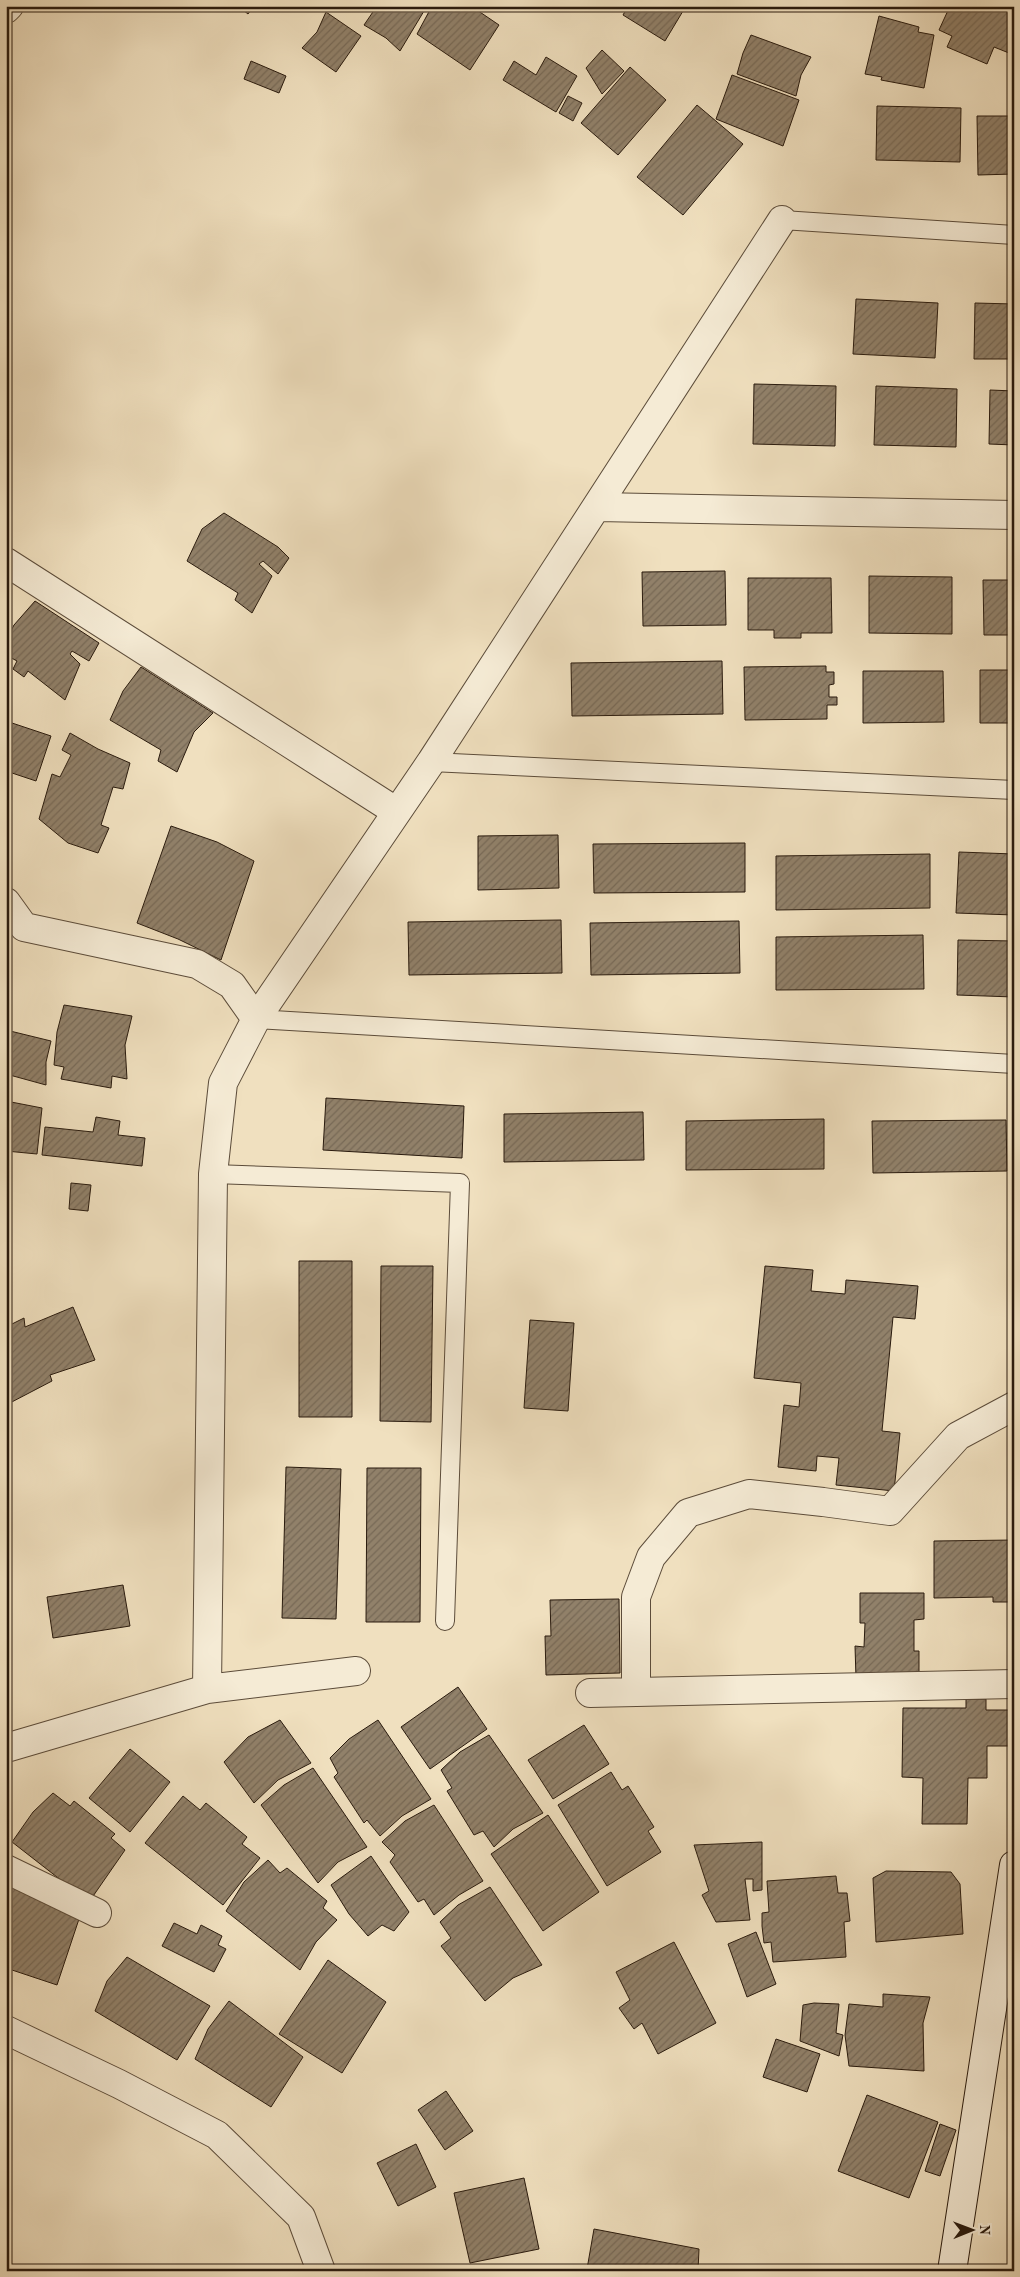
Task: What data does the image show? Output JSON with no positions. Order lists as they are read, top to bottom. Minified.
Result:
{"north":"right"}
